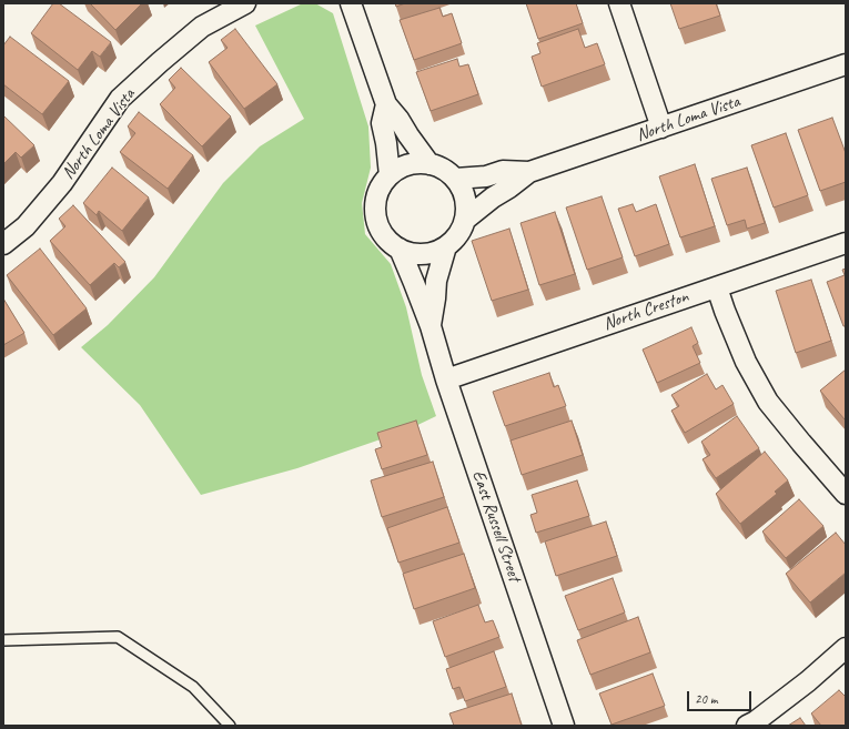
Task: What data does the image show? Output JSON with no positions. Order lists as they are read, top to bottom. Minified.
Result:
{"streets":{"street":["North Loma Vista","North Creston","East Russell Street"]},"crossings":[["North Loma Vista","East Russell Street"],["North Creston","East Russell Street"]],"scale_bar":"20 m"}
